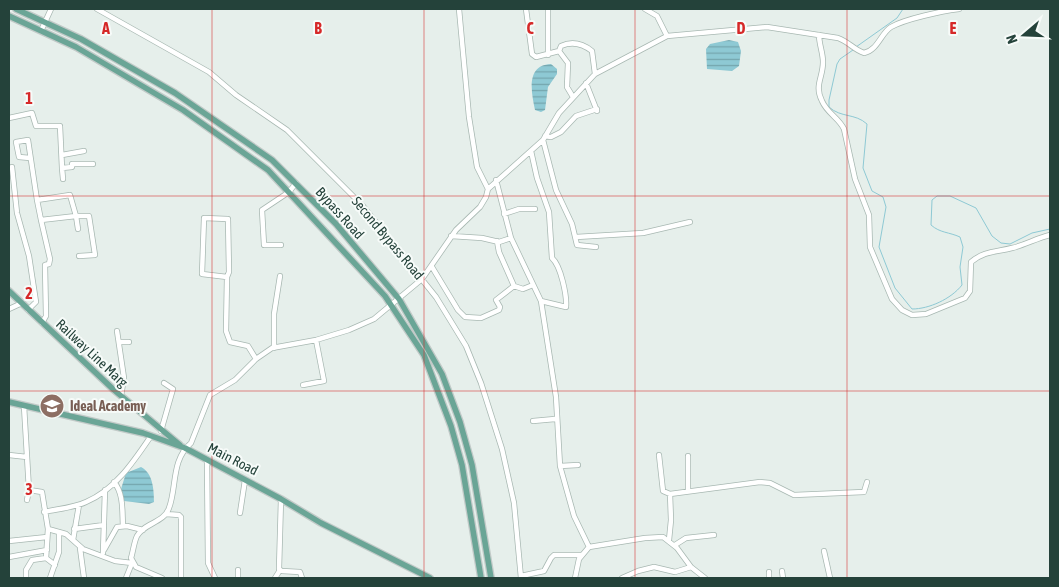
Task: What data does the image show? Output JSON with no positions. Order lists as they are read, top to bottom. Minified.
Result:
{"streets":{"main road":["Bypass Road","Railway Line Marg","Main Road"],"street":["Second Bypass Road"]},"crossings":[["Railway Line Marg","Main Road"]],"places":{"school or university":["Ideal Academy"]},"north":"left","grid":{"columns":["A","B","C","D","E"],"rows":["1","2","3"]}}
